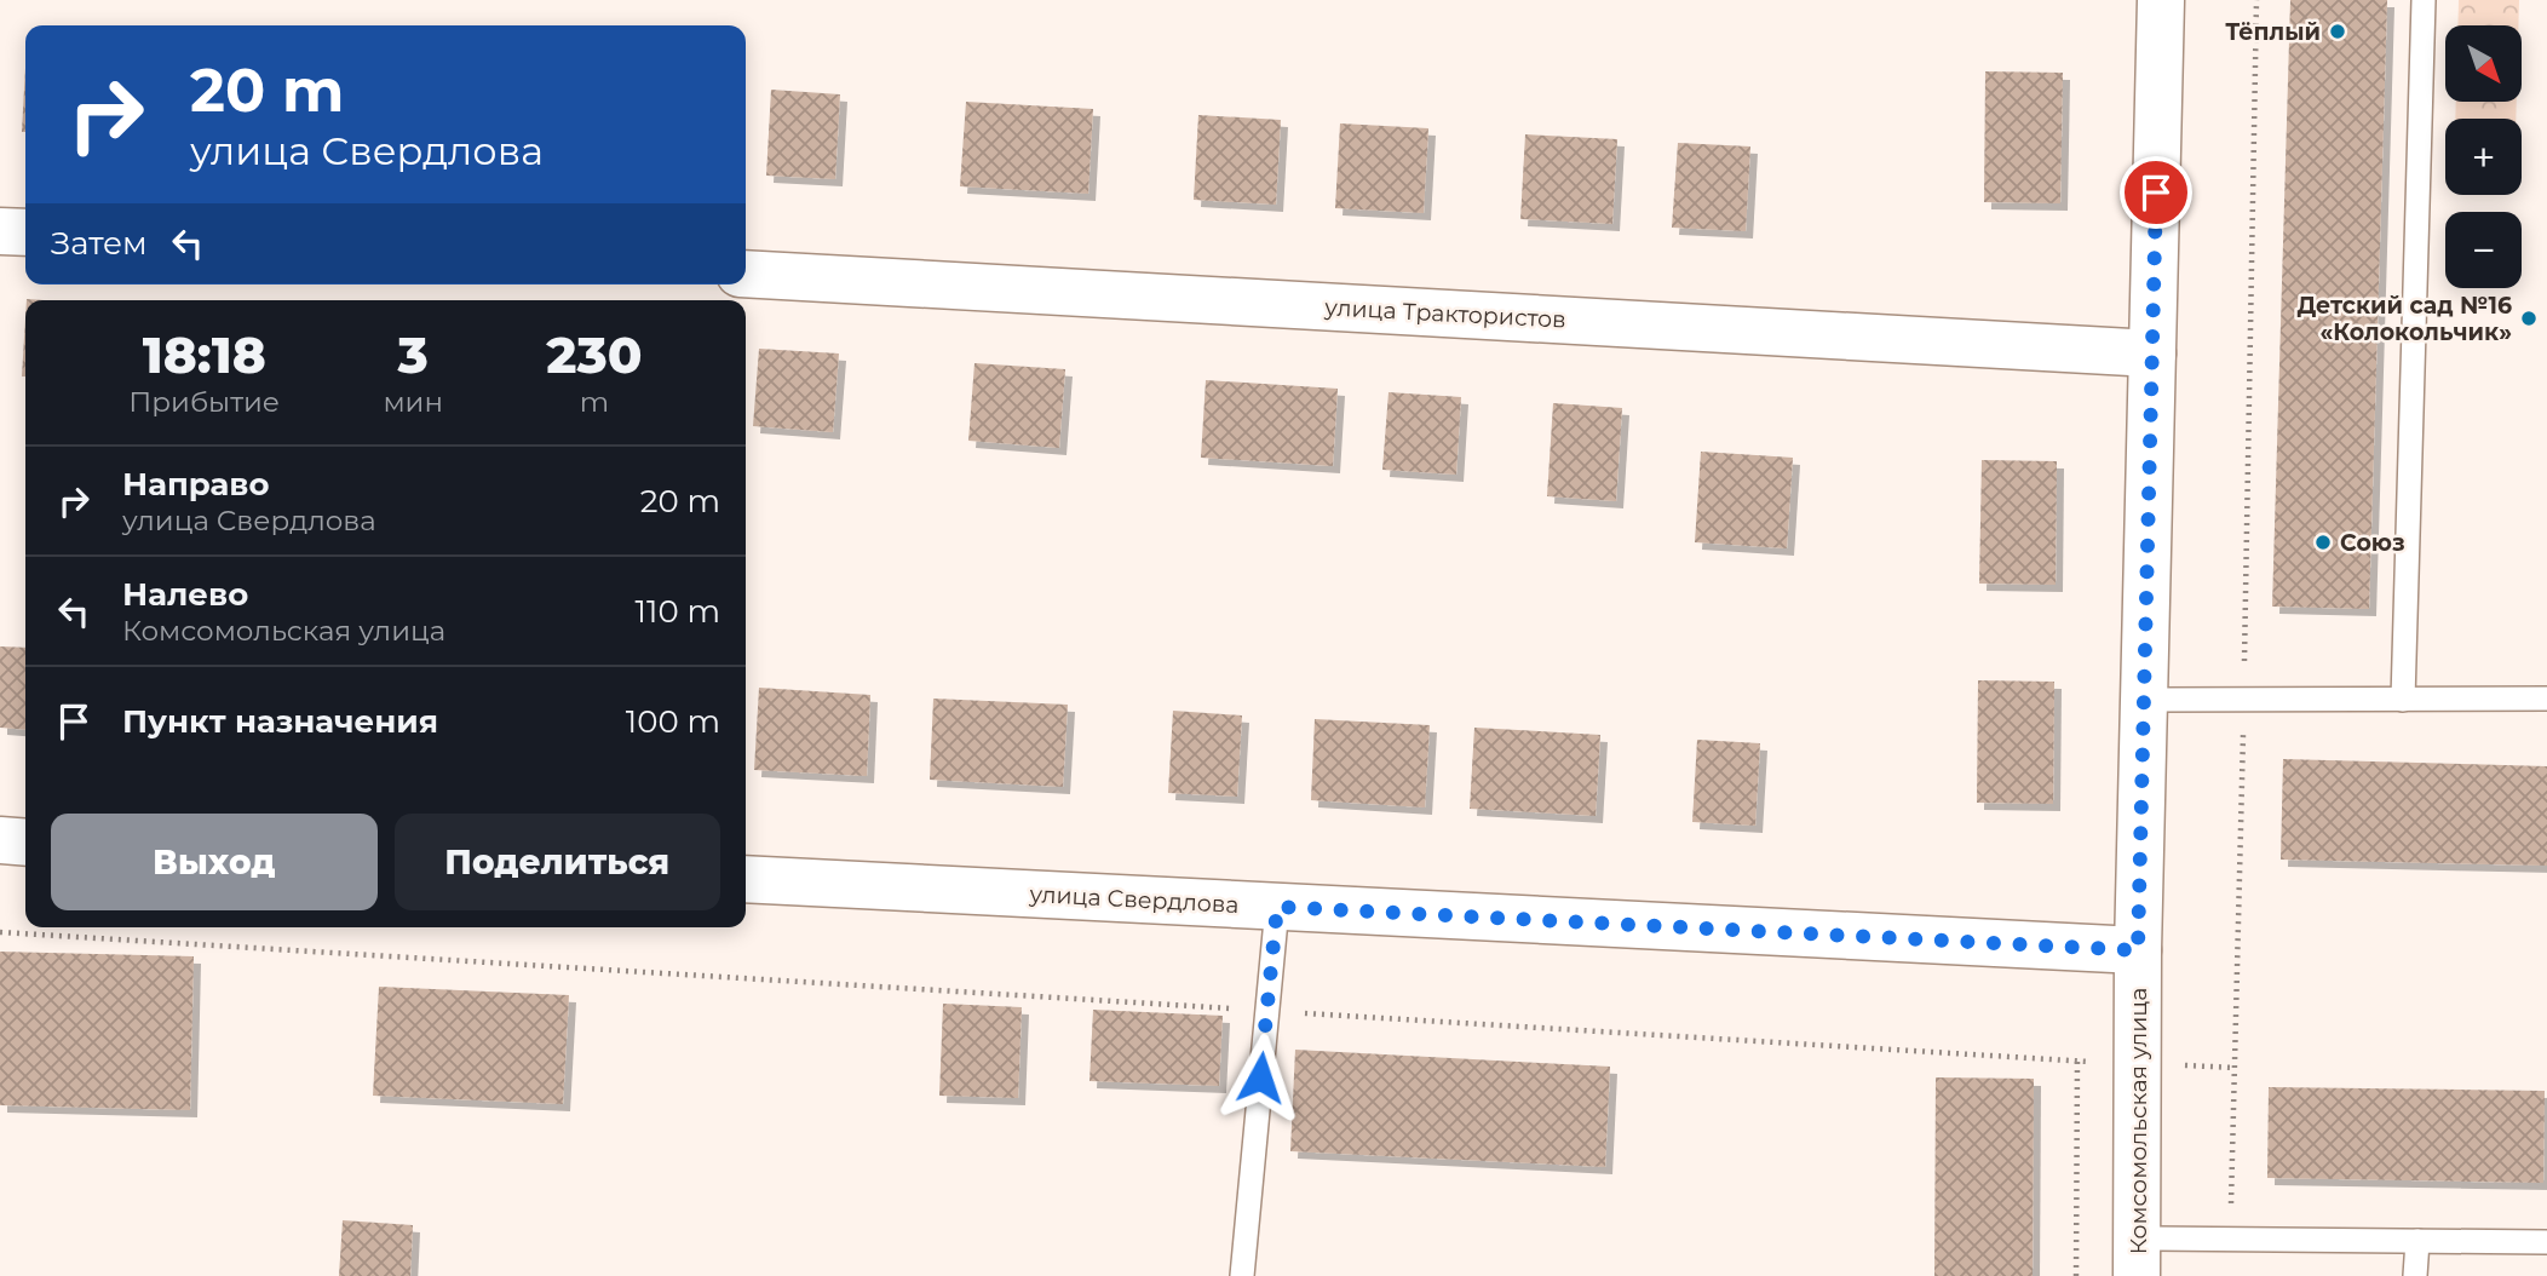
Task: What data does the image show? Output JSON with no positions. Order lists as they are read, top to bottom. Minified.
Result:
{"streets":{"street":["улица Трактористов","улица Свердлова","Комсомольская улица"]},"crossings":[["улица Трактористов","Комсомольская улица"],["улица Свердлова","Комсомольская улица"]],"places":["Тёплый","Детский сад №16 «Колокольчик»","Союз"],"north":"bottom right","page":{"map_buttons":["+","−"],"turn":["20 m","улица Свердлова"],"then":"Затем","eta":["18:18","Прибытие","3","мин","230","m"],"list":[{"name":"Направо","note":"улица Свердлова","value":"20 m"},{"name":"Налево","note":"Комсомольская улица","value":"110 m"},{"name":"Пункт назначения","value":"100 m"}],"buttons":["Выход","Поделиться"]}}
